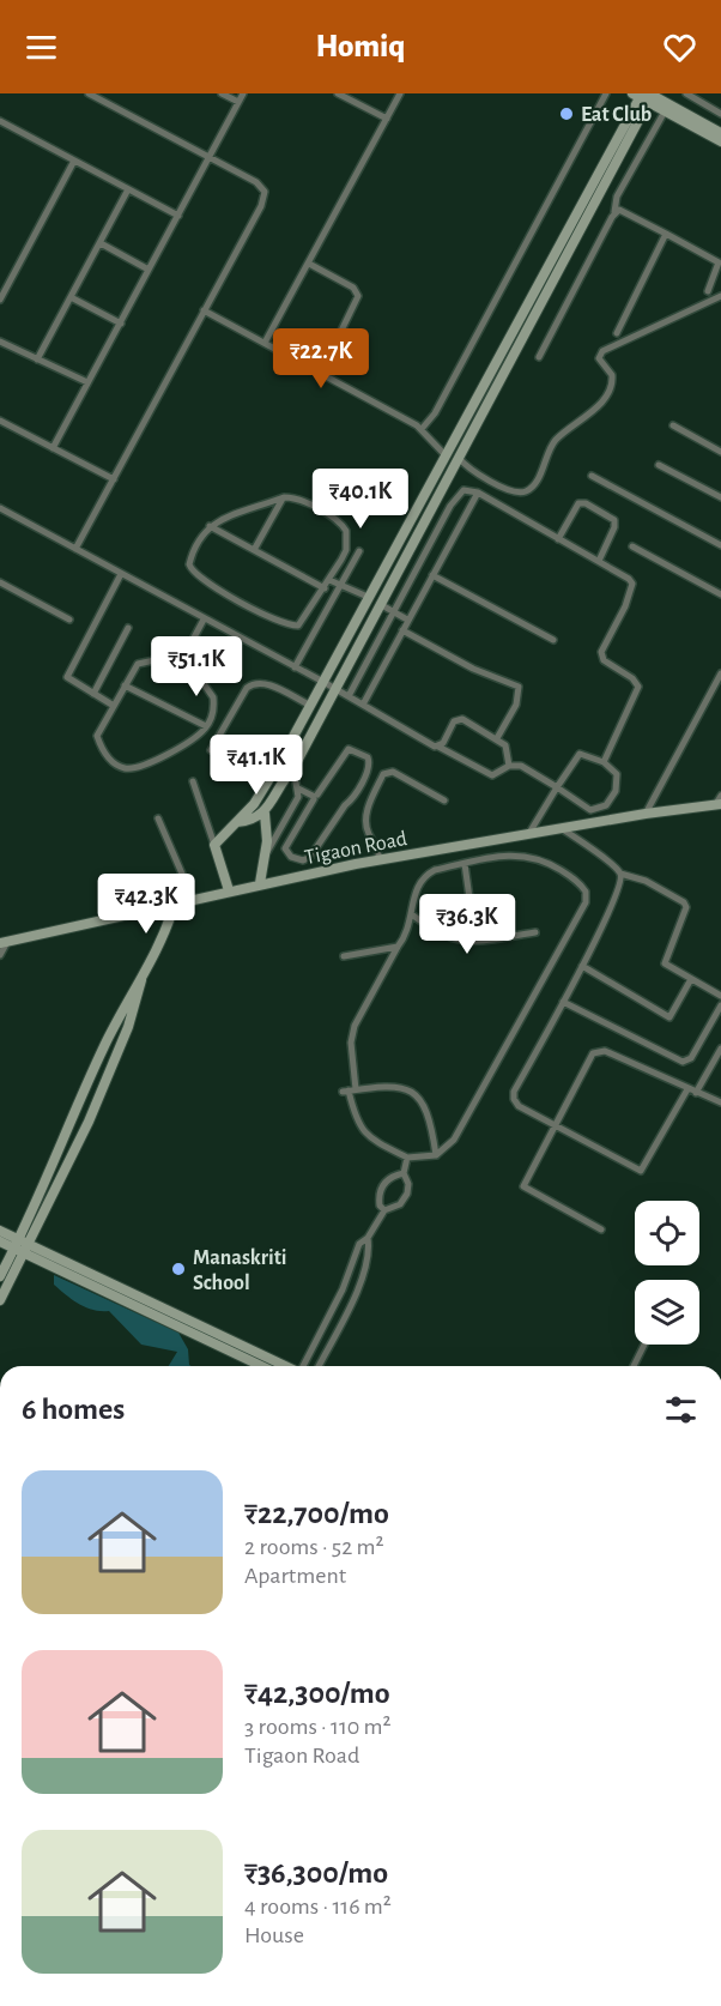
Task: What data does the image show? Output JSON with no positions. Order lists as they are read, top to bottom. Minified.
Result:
{"streets":{"street":["Tigaon Road"]},"places":["Eat Club","Manaskriti School"],"page":{"header":"Homiq","price":["₹22.7K","₹40.1K","₹51.1K","₹41.1K","₹42.3K","₹36.3K"],"heading":"6 homes","list":[{"name":"₹22,700/mo","note":"2 rooms · 52 m² · Apartment"},{"name":"₹42,300/mo","note":"3 rooms · 110 m² · Tigaon Road"},{"name":"₹36,300/mo","note":"4 rooms · 116 m² · House"}]}}
